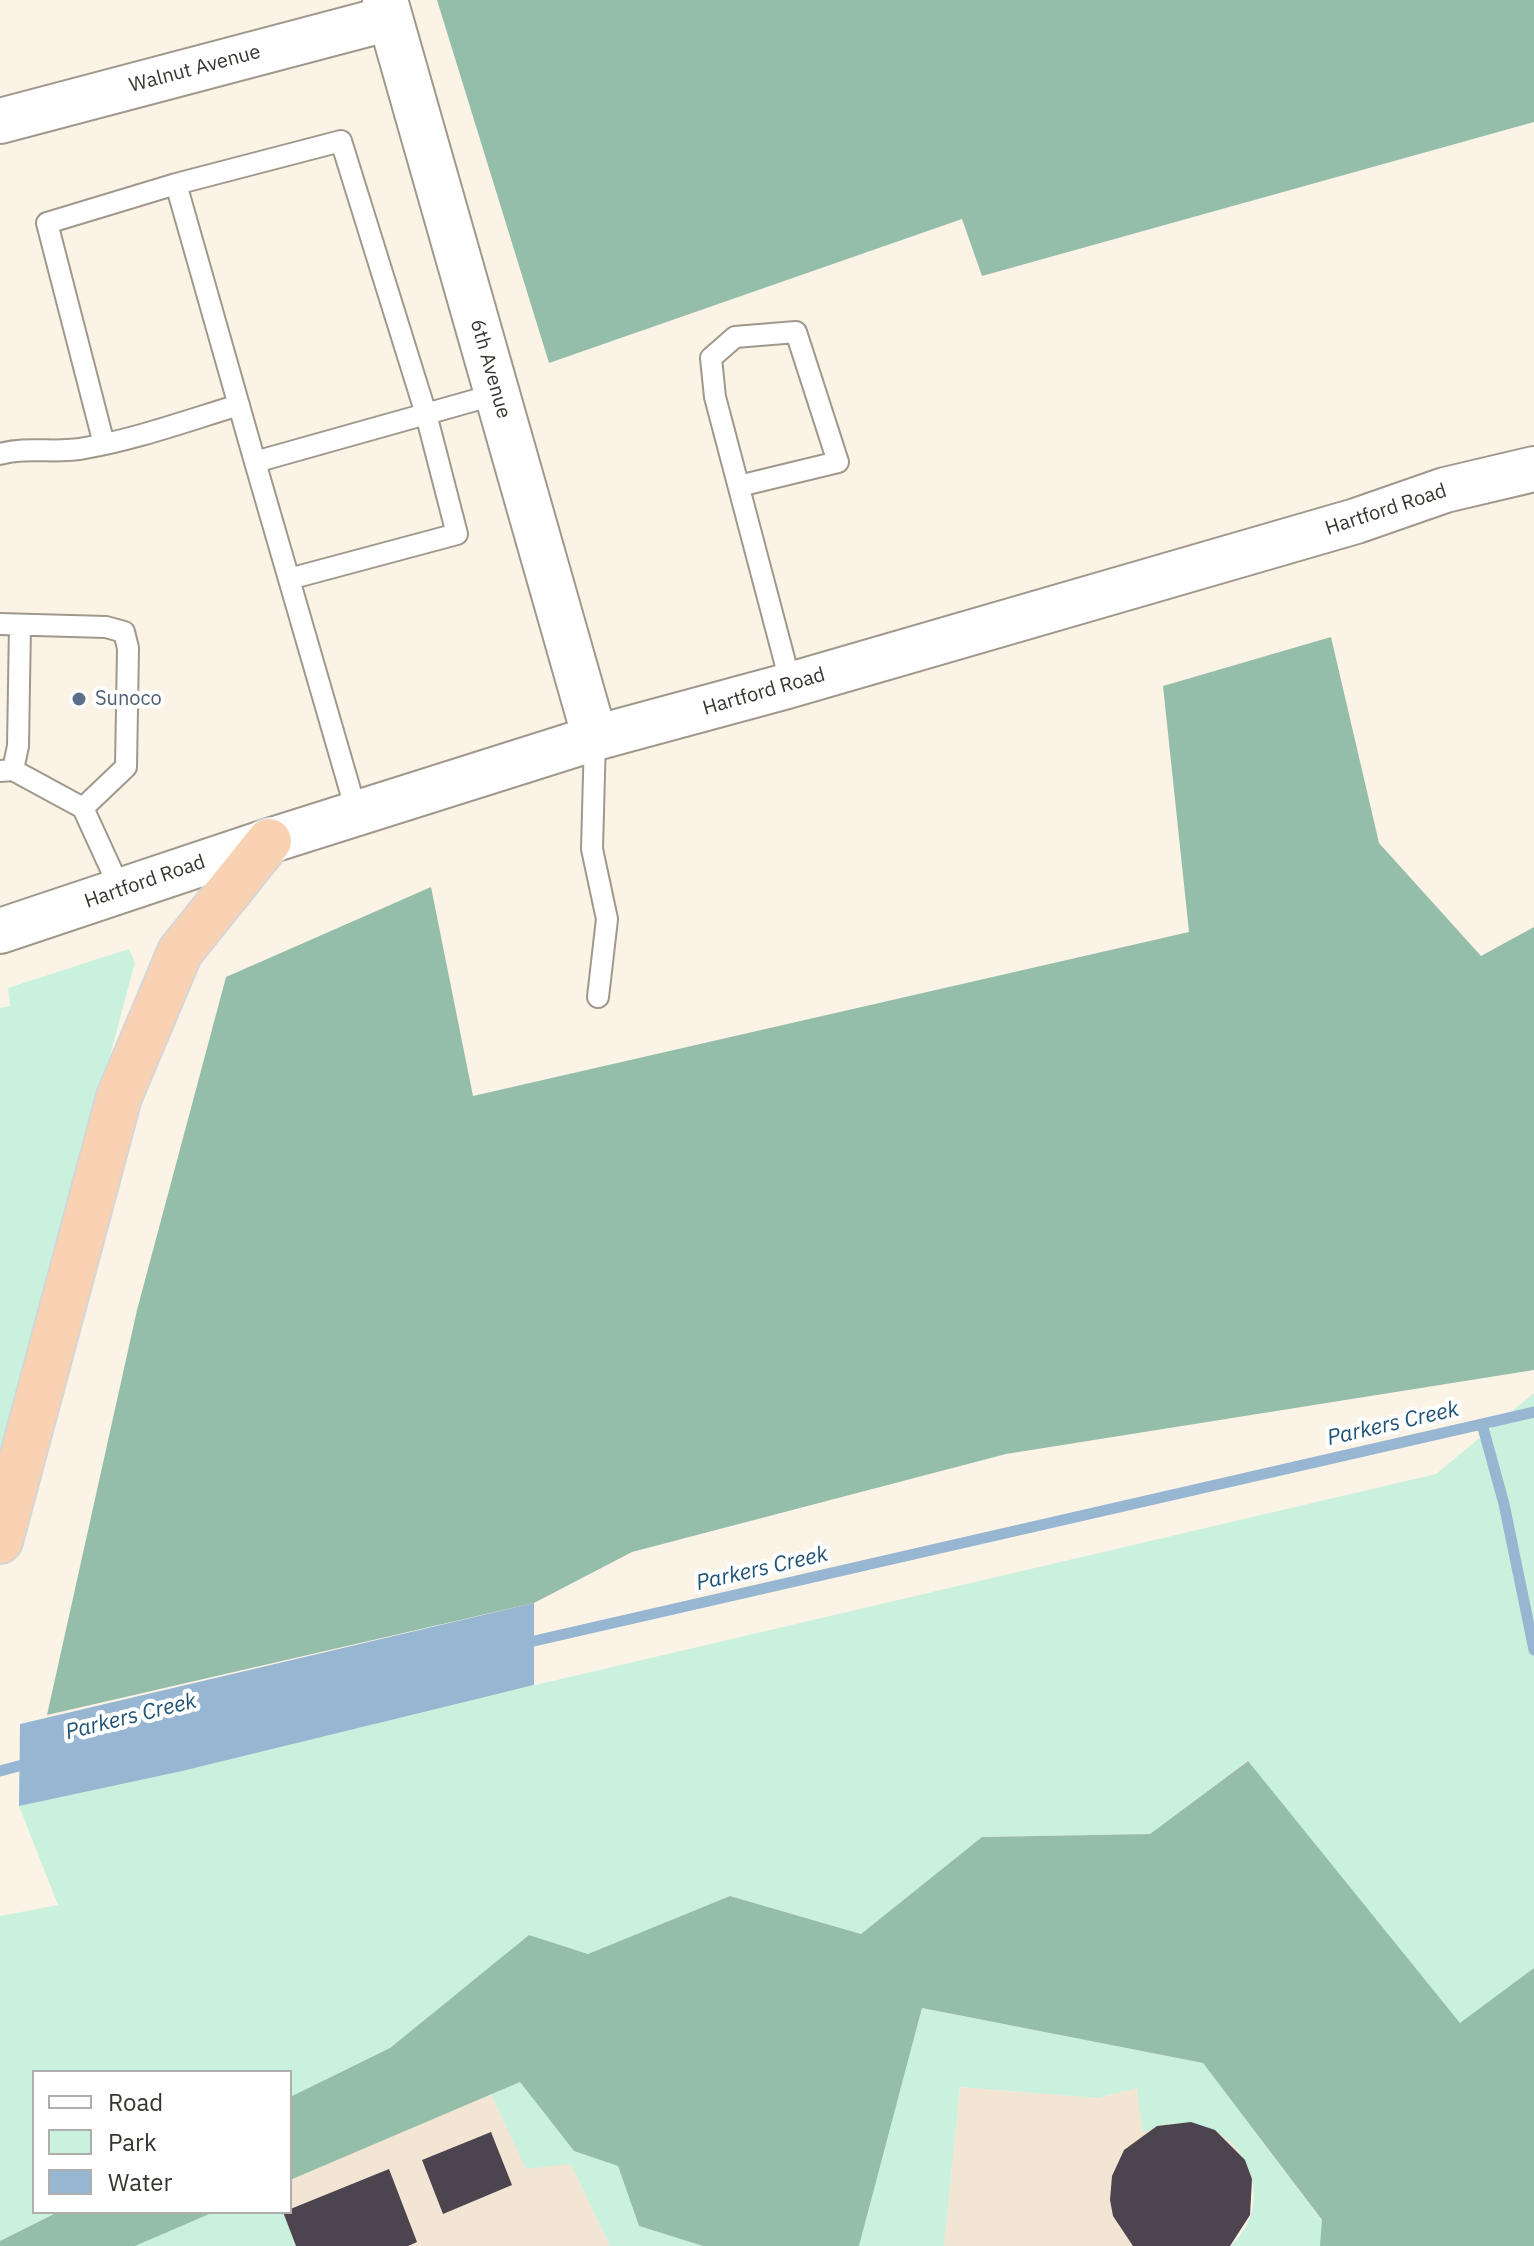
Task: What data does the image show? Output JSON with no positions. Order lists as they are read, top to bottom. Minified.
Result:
{"streets":{"street":["Walnut Avenue","6th Avenue","Hartford Road"]},"crossings":[["Walnut Avenue","6th Avenue"],["6th Avenue","Hartford Road"]],"water":["Parkers Creek"],"places":["Sunoco"],"legend":["Road","Park","Water"]}
